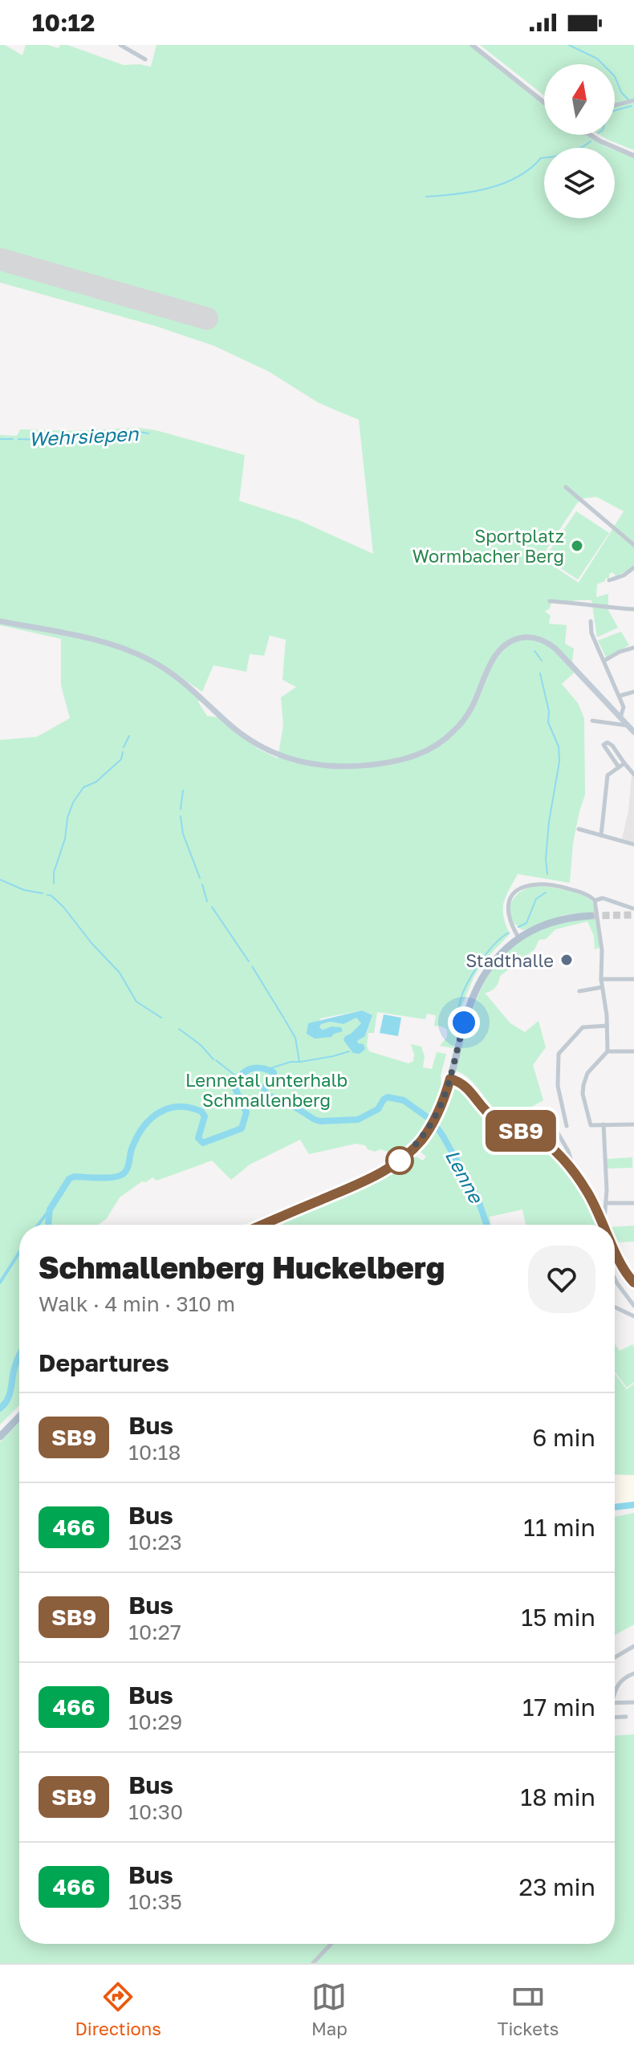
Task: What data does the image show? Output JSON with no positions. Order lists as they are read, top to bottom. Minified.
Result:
{"water":["Wehrsiepen","Lenne"],"parks":["Lennetal unterhalb Schmallenberg"],"places":["Sportplatz Wormbacher Berg","Stadthalle"],"lines":["bus line SB9"],"north":"top","page":{"status":"10:12","on_map":"SB9","heading":[["Schmallenberg Huckelberg","Walk · 4 min · 310 m"],"Departures"],"list":[{"mark":"SB9","name":"Bus","note":"10:18","value":"6 min"},{"mark":"466","name":"Bus","note":"10:23","value":"11 min"},{"mark":"SB9","name":"Bus","note":"10:27","value":"15 min"},{"mark":"466","name":"Bus","note":"10:29","value":"17 min"},{"mark":"SB9","name":"Bus","note":"10:30","value":"18 min"},{"mark":"466","name":"Bus","note":"10:35","value":"23 min"}],"tabs":["Directions","Map","Tickets"]}}
